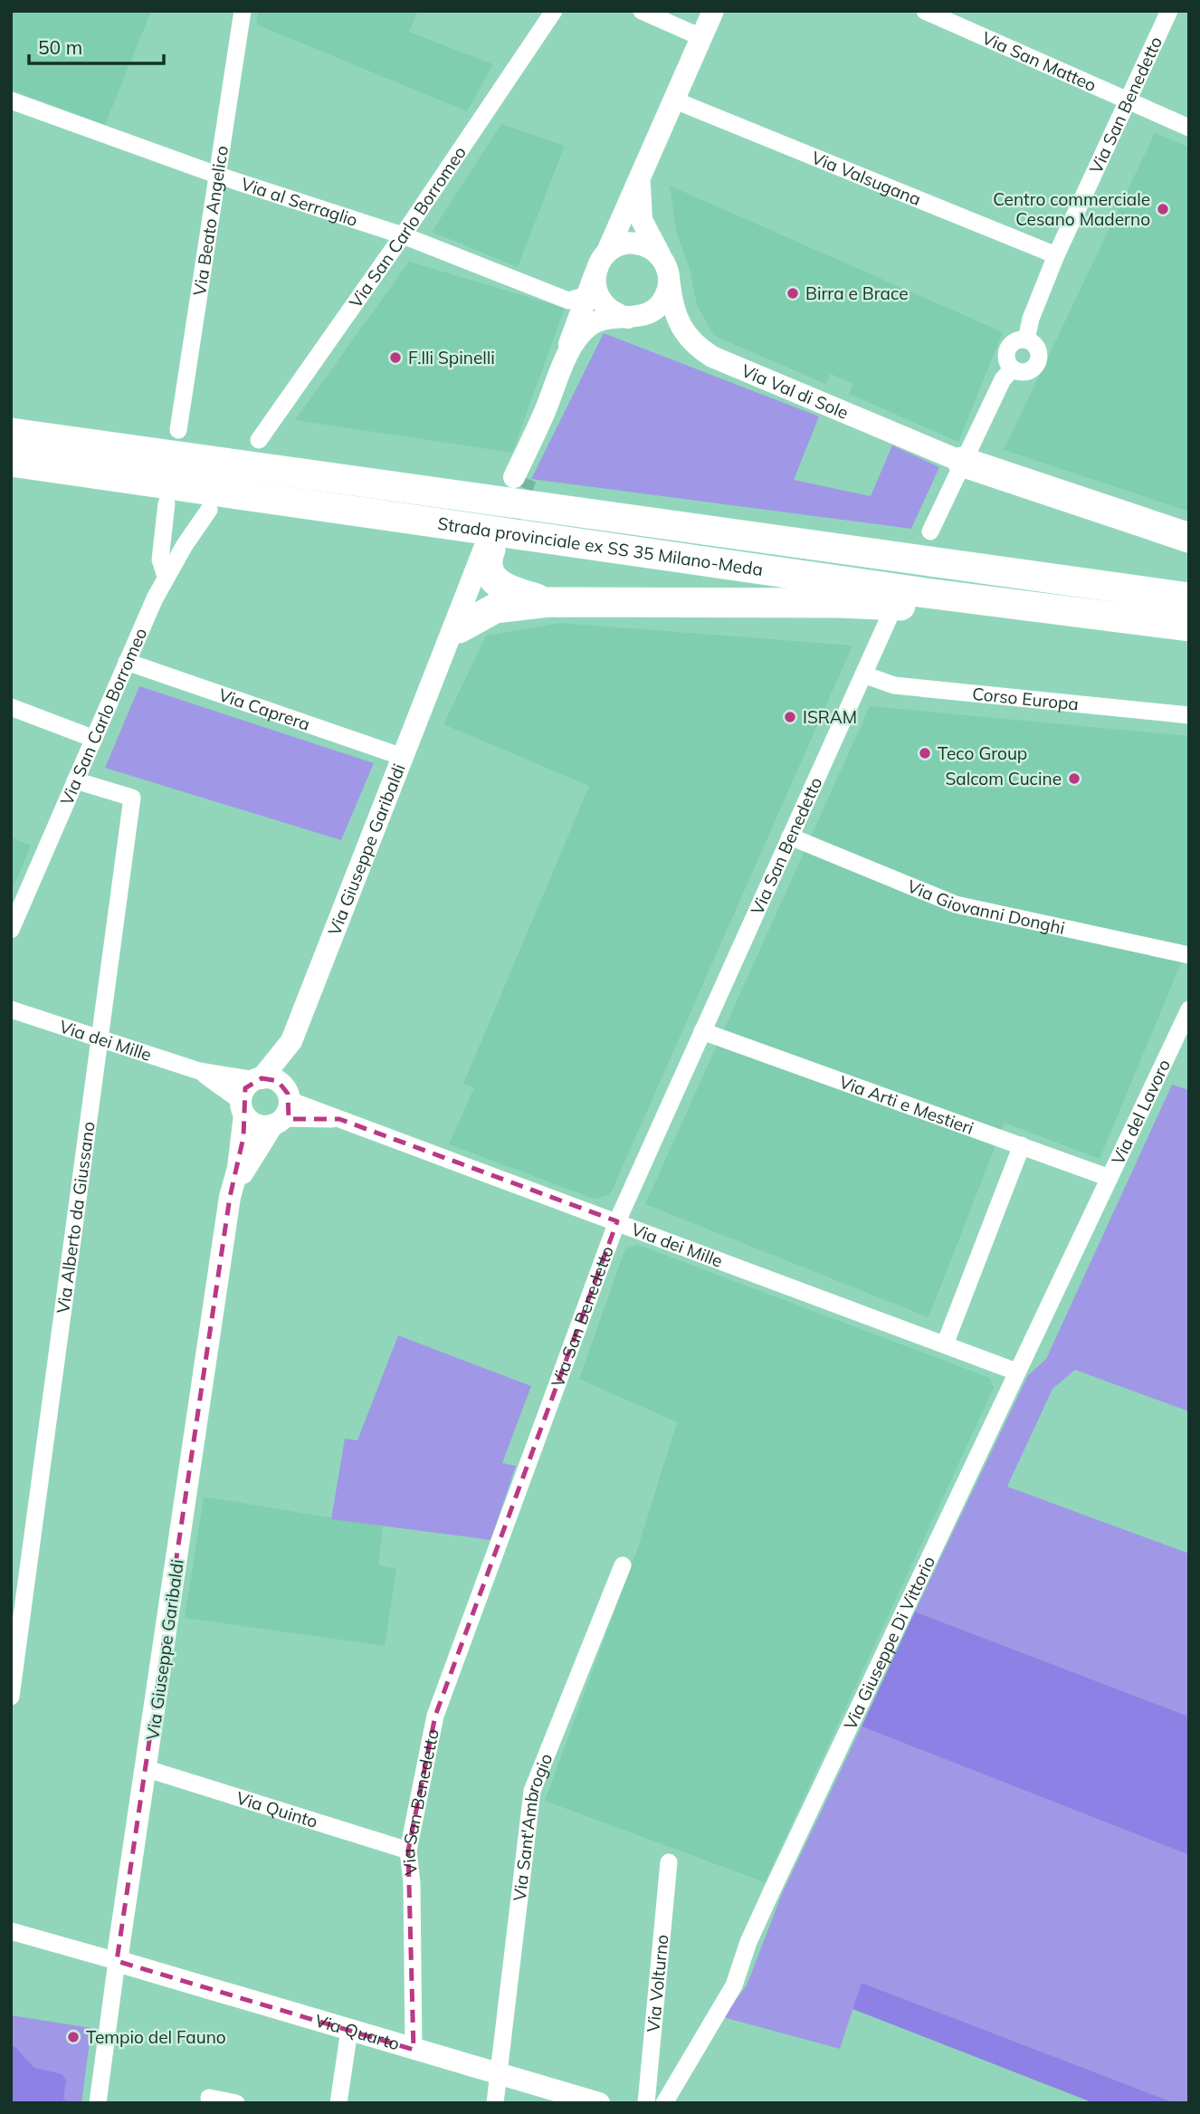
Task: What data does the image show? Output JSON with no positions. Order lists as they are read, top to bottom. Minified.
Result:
{"streets":{"highway":["Strada provinciale ex SS 35 Milano-Meda"],"street":["Via San Matteo","Via San Benedetto","Via Valsugana","Via al Serraglio","Via Beato Angelico","Via San Carlo Borromeo","Via Val di Sole","Corso Europa","Via Caprera","Via Giuseppe Garibaldi","Via Giovanni Donghi","Via dei Mille","Via Arti e Mestieri","Via del Lavoro","Via Alberto da Giussano","Via Giuseppe Di Vittorio","Via Quinto","Via Sant'Ambrogio","Via Volturno","Via Quarto"]},"crossings":[["Via San Matteo","Via San Benedetto"],["Via San Benedetto","Via Valsugana"],["Via San Benedetto","Via Val di Sole"],["Via San Benedetto","Corso Europa"],["Via San Benedetto","Via Giovanni Donghi"],["Via San Benedetto","Via dei Mille"],["Via San Benedetto","Via Arti e Mestieri"],["Via San Benedetto","Via Quinto"],["Via San Benedetto","Via Quarto"],["Via al Serraglio","Via Beato Angelico"],["Via al Serraglio","Via San Carlo Borromeo"],["Via al Serraglio","Via Val di Sole"],["Via San Carlo Borromeo","Via Caprera"],["Via San Carlo Borromeo","Via Alberto da Giussano"],["Strada provinciale ex SS 35 Milano-Meda","Via Giuseppe Garibaldi"],["Via Caprera","Via Giuseppe Garibaldi"],["Via Giuseppe Garibaldi","Via dei Mille"],["Via Giuseppe Garibaldi","Via Quinto"],["Via Giuseppe Garibaldi","Via Quarto"],["Via dei Mille","Via Alberto da Giussano"],["Via dei Mille","Via Giuseppe Di Vittorio"],["Via Arti e Mestieri","Via del Lavoro"],["Via Arti e Mestieri","Via Giuseppe Di Vittorio"],["Via del Lavoro","Via Giuseppe Di Vittorio"],["Via Sant'Ambrogio","Via Quarto"]],"places":["Centro commerciale Cesano Maderno","Birra e Brace","F.lli Spinelli","ISRAM","Teco Group","Salcom Cucine","Tempio del Fauno"],"scale_bar":"50 m"}
